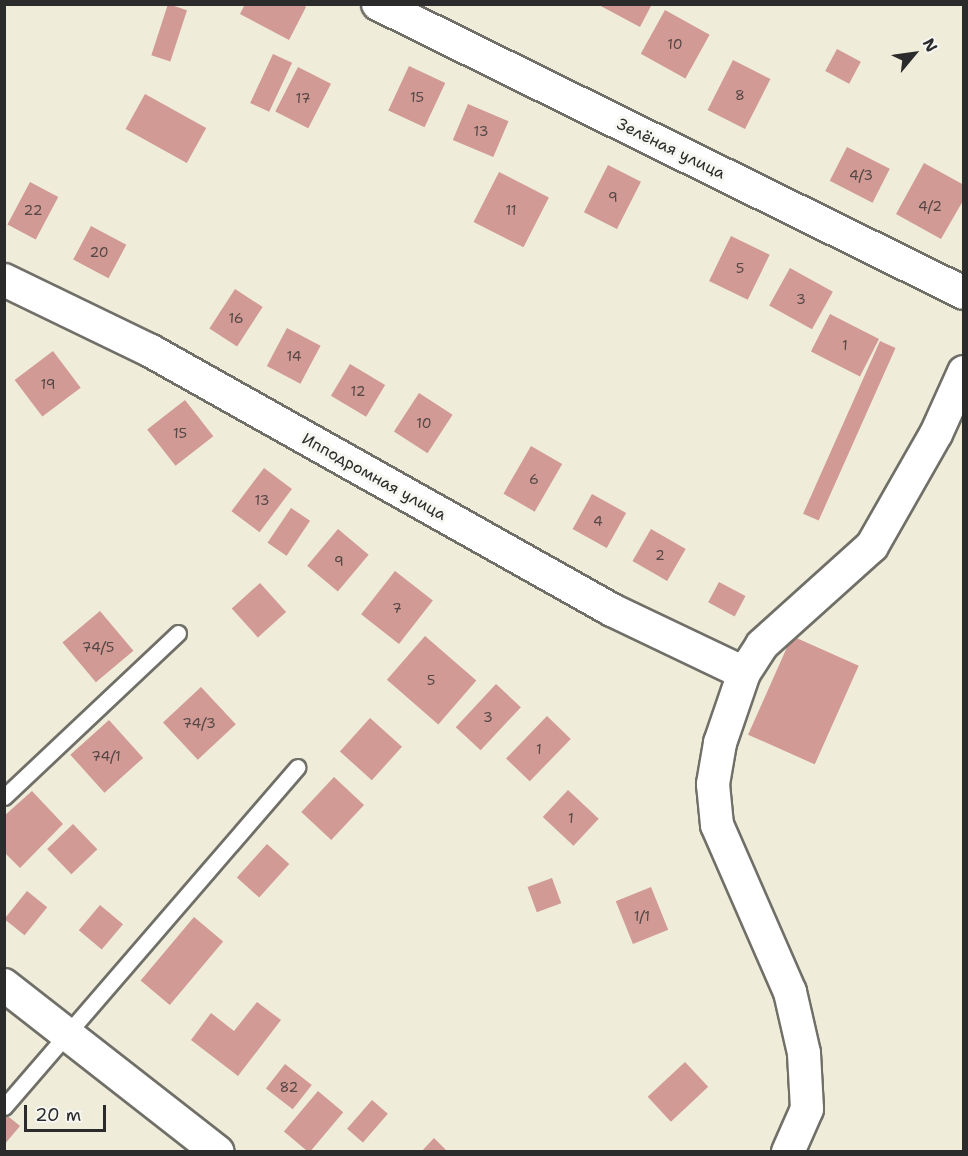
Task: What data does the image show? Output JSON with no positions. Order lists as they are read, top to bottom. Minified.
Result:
{"streets":{"street":["Зелёная улица","Ипподромная улица"]},"house_numbers":["10","8","15","17","13","4/3","9","4/2","22","11","20","5","3","16","1","14","19","12","10","15","6","13","4","2","9","7","74/5","5","3","74/3","1","74/1","1","1/1","82"],"scale_bar":"20 m","north":"top right"}
